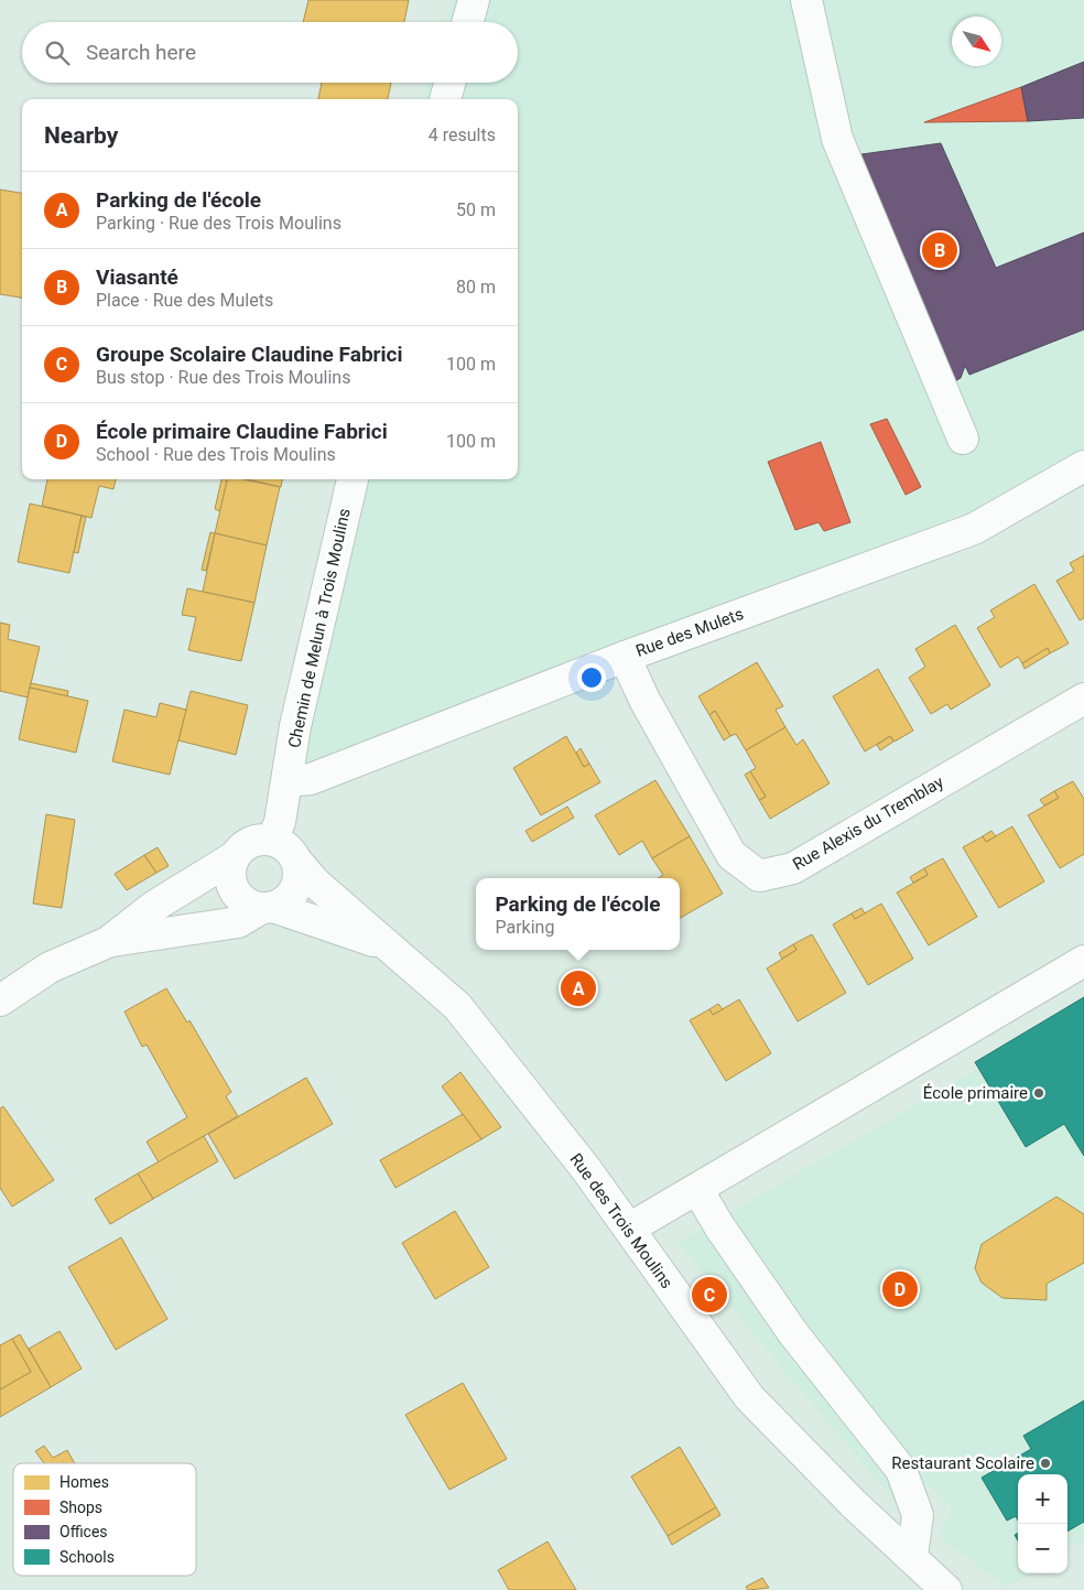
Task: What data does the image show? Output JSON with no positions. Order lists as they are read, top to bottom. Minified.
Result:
{"streets":{"street":["Chemin de Melun à Trois Moulins","Rue des Mulets","Rue Alexis du Tremblay","Rue des Trois Moulins"]},"crossings":[["Chemin de Melun à Trois Moulins","Rue des Mulets"],["Chemin de Melun à Trois Moulins","Rue des Trois Moulins"],["Rue des Mulets","Rue Alexis du Tremblay"]],"places":["École primaire","Restaurant Scolaire"],"legend":["Homes","Shops","Offices","Schools"],"north":"bottom right","page":{"search":"Search here","heading":["Nearby","4 results"],"list":[{"mark":"A","name":"Parking de l'école","note":"Parking · Rue des Trois Moulins","value":"50 m"},{"mark":"B","name":"Viasanté","note":"Place · Rue des Mulets","value":"80 m"},{"mark":"C","name":"Groupe Scolaire Claudine Fabrici","note":"Bus stop · Rue des Trois Moulins","value":"100 m"},{"mark":"D","name":"École primaire Claudine Fabrici","note":"School · Rue des Trois Moulins","value":"100 m"}],"pins":["B","A","D","C"],"popup":["Parking de l'école","Parking"],"map_buttons":["+","−"]}}
